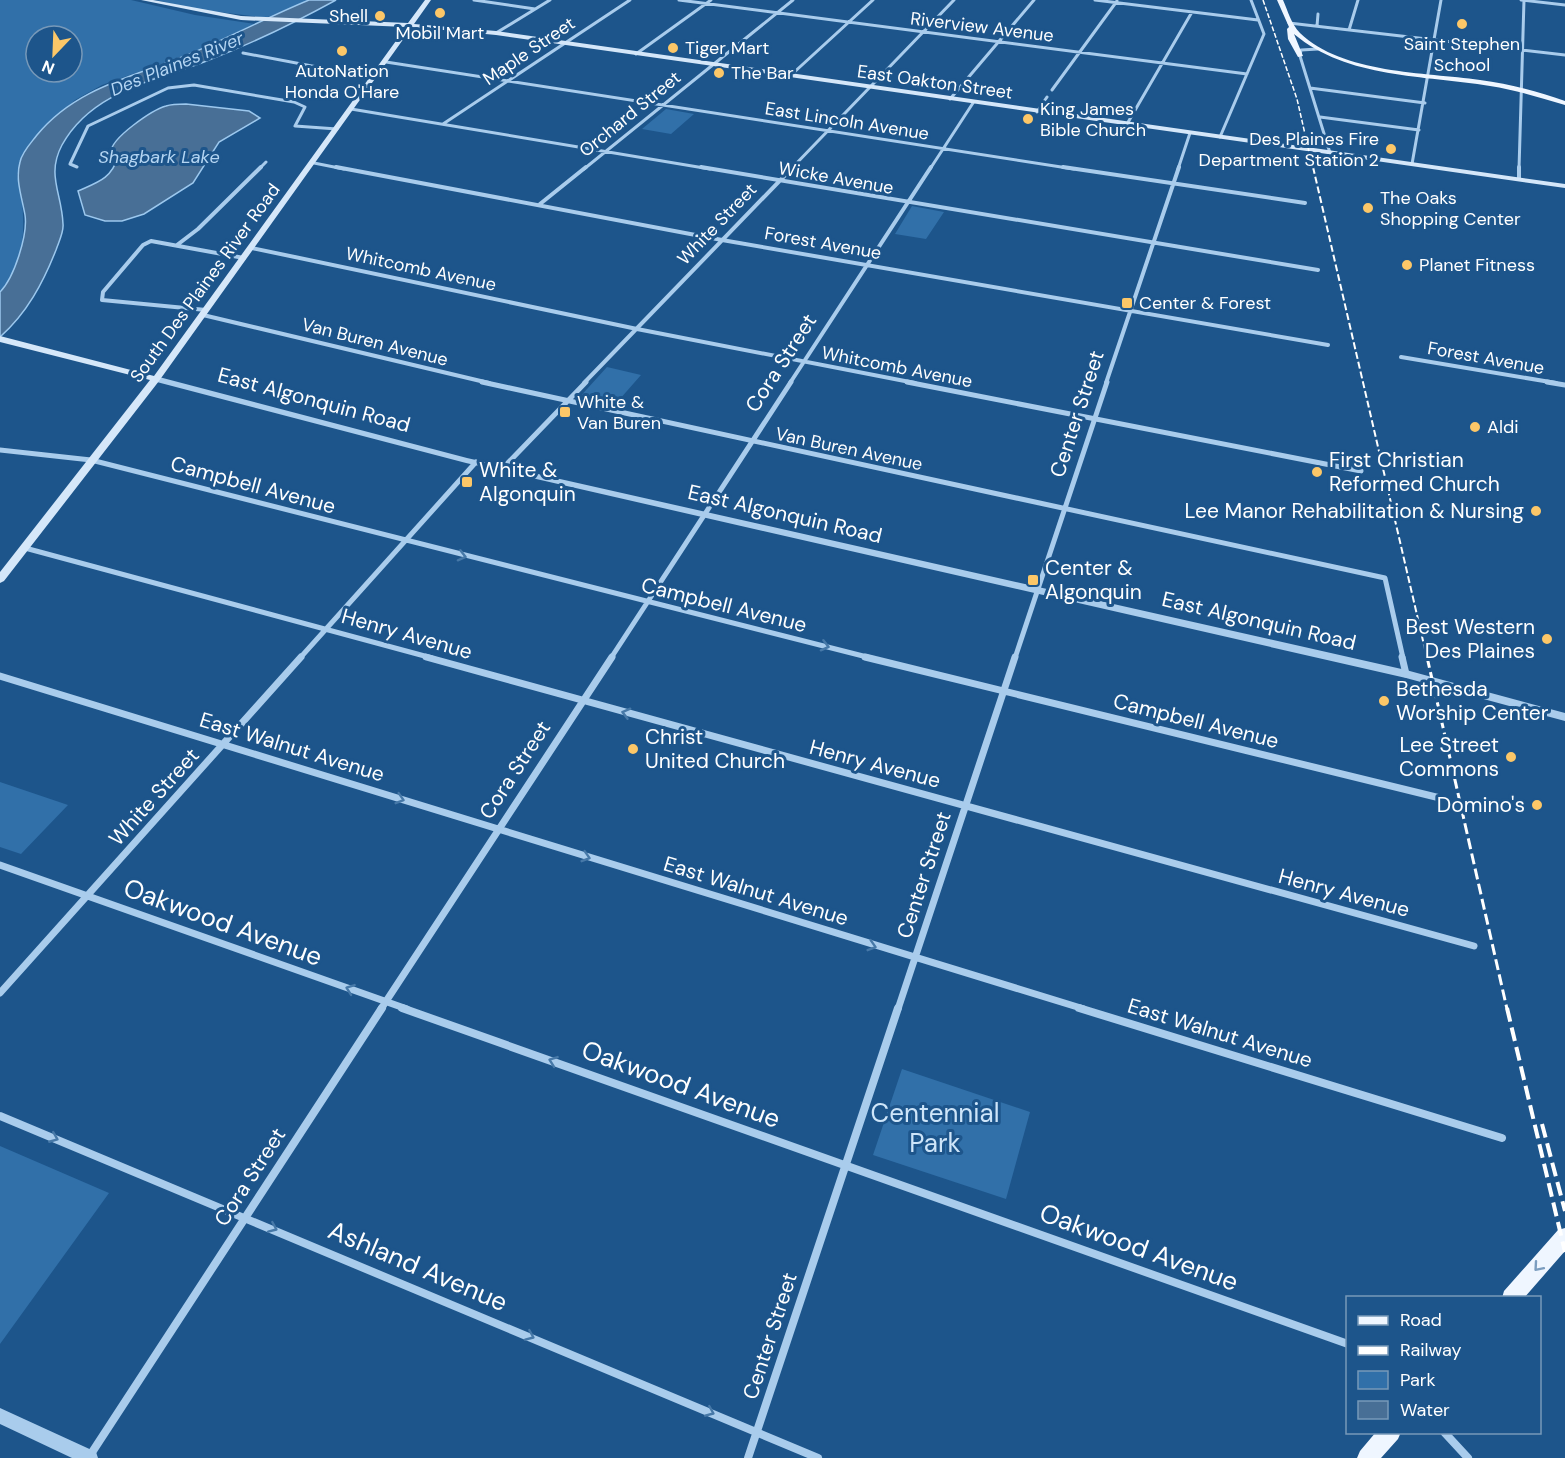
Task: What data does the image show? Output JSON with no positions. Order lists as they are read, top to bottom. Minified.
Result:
{"streets":{"main road":["East Oakton Street","South Des Plaines River Road","East Algonquin Road"],"street":["Riverview Avenue","Maple Street","Orchard Street","East Lincoln Avenue","Wicke Avenue","White Street","Forest Avenue","Whitcomb Avenue","Van Buren Avenue","Cora Street","Center Street","Campbell Avenue","Henry Avenue","East Walnut Avenue","Oakwood Avenue","Ashland Avenue"]},"crossings":[["Riverview Avenue","Orchard Street"],["Riverview Avenue","White Street"],["Maple Street","East Oakton Street"],["Maple Street","East Lincoln Avenue"],["Maple Street","Wicke Avenue"],["East Oakton Street","Orchard Street"],["East Oakton Street","White Street"],["East Oakton Street","South Des Plaines River Road"],["East Oakton Street","Cora Street"],["East Oakton Street","Center Street"],["Orchard Street","East Lincoln Avenue"],["Orchard Street","Wicke Avenue"],["Orchard Street","Forest Avenue"],["East Lincoln Avenue","White Street"],["East Lincoln Avenue","South Des Plaines River Road"],["East Lincoln Avenue","Cora Street"],["East Lincoln Avenue","Center Street"],["Wicke Avenue","White Street"],["Wicke Avenue","South Des Plaines River Road"],["Wicke Avenue","Cora Street"],["Wicke Avenue","Center Street"],["White Street","Forest Avenue"],["White Street","Whitcomb Avenue"],["White Street","Van Buren Avenue"],["White Street","East Algonquin Road"],["White Street","Campbell Avenue"],["White Street","Henry Avenue"],["White Street","East Walnut Avenue"],["White Street","Oakwood Avenue"],["Forest Avenue","South Des Plaines River Road"],["Forest Avenue","Cora Street"],["Forest Avenue","Center Street"],["Whitcomb Avenue","South Des Plaines River Road"],["Whitcomb Avenue","Cora Street"],["Whitcomb Avenue","Center Street"],["South Des Plaines River Road","Van Buren Avenue"],["South Des Plaines River Road","East Algonquin Road"],["South Des Plaines River Road","Campbell Avenue"],["South Des Plaines River Road","Henry Avenue"],["Van Buren Avenue","Cora Street"],["Van Buren Avenue","East Algonquin Road"],["Van Buren Avenue","Center Street"],["Cora Street","East Algonquin Road"],["Cora Street","Campbell Avenue"],["Cora Street","Henry Avenue"],["Cora Street","East Walnut Avenue"],["Cora Street","Oakwood Avenue"],["Cora Street","Ashland Avenue"],["East Algonquin Road","Center Street"],["Center Street","Campbell Avenue"],["Center Street","Henry Avenue"],["Center Street","East Walnut Avenue"],["Center Street","Oakwood Avenue"],["Center Street","Ashland Avenue"]],"one_way":["Campbell Avenue","East Walnut Avenue","Oakwood Avenue","Ashland Avenue"],"water":["Des Plaines River","Shagbark Lake"],"parks":["Centennial Park"],"places":{"other":["Mobil Mart","Shell","Saint Stephen School","Tiger Mart","AutoNation Honda O'Hare","The Bar","King James Bible Church","Des Plaines Fire Department Station 2","The Oaks Shopping Center","Planet Fitness","Aldi","First Christian Reformed Church","Lee Manor Rehabilitation & Nursing","Best Western Des Plaines","Bethesda Worship Center","Christ United Church","Lee Street Commons","Domino's"],"transit":["Center & Forest","White & Van Buren","White & Algonquin","Center & Algonquin"]},"legend":["Road","Railway","Park","Water"],"north":"bottom left"}
